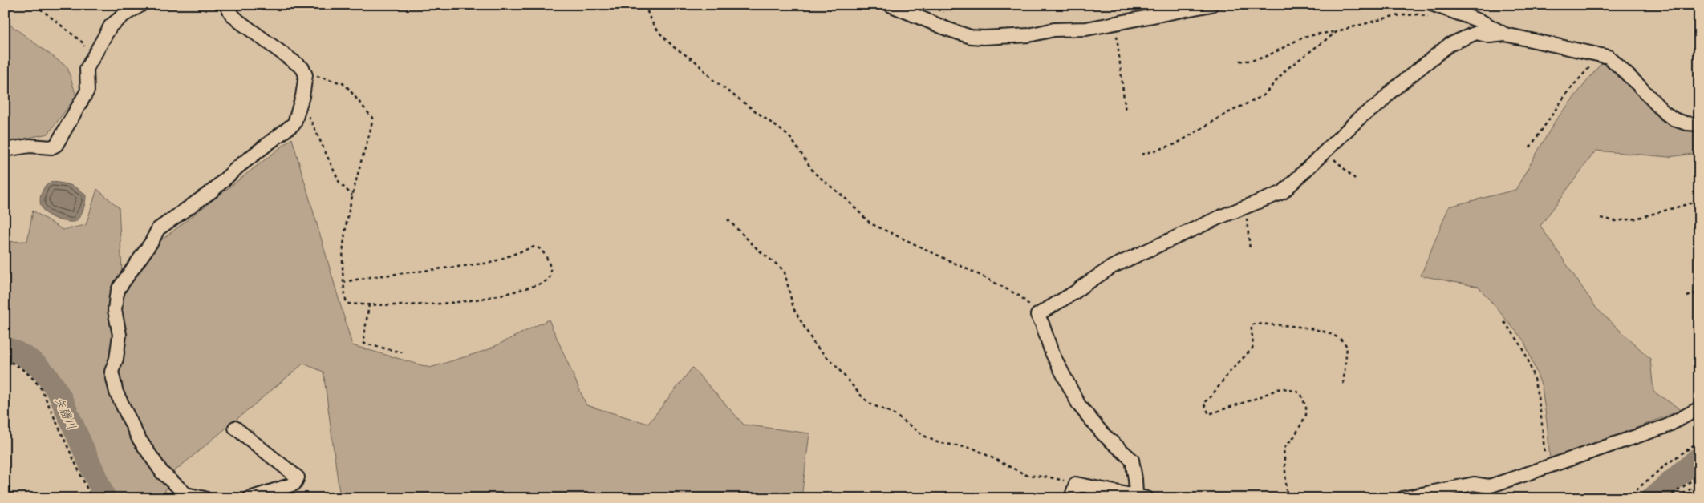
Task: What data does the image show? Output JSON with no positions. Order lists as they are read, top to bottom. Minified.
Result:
{"water":["矢勝川"]}
